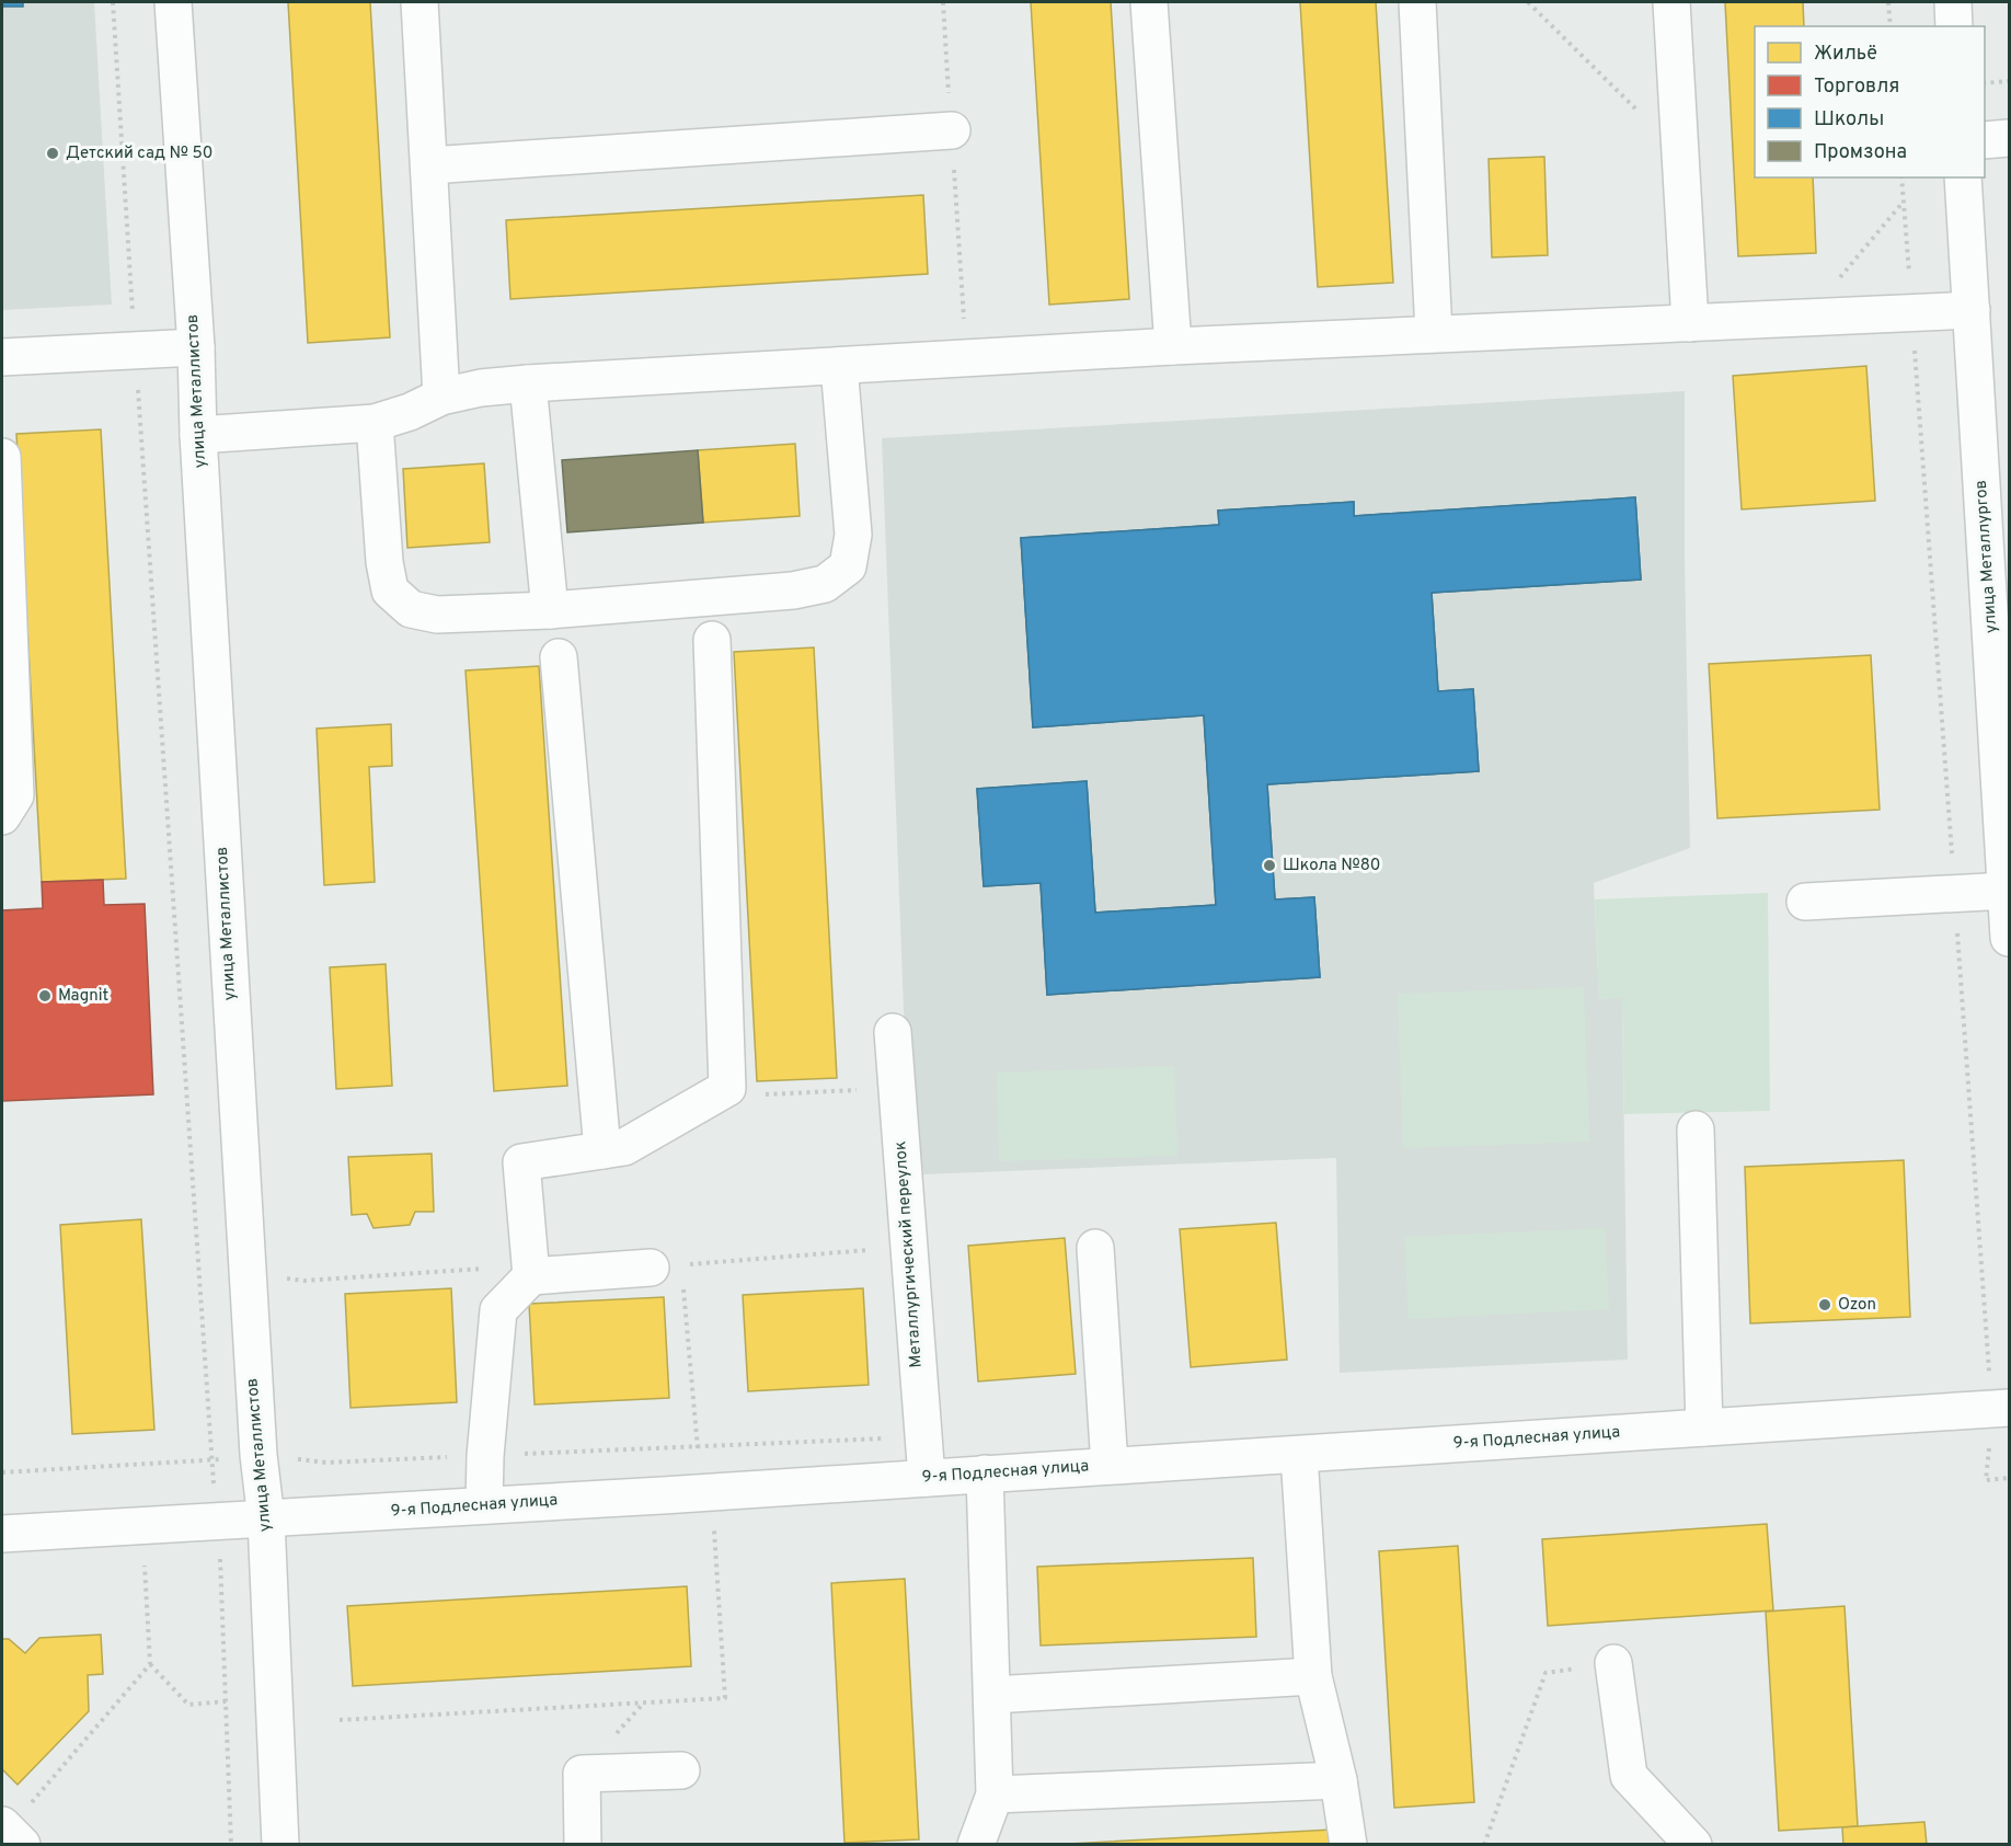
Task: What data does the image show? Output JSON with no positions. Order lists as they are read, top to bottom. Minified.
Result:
{"streets":{"street":["улица Металлистов","улица Металлургов","Металлургический переулок","9-я Подлесная улица"]},"crossings":[["улица Металлистов","9-я Подлесная улица"],["Металлургический переулок","9-я Подлесная улица"]],"places":["Детский сад № 50","Школа №80","Magnit","Ozon"],"legend":["Жильё","Торговля","Школы","Промзона"]}
